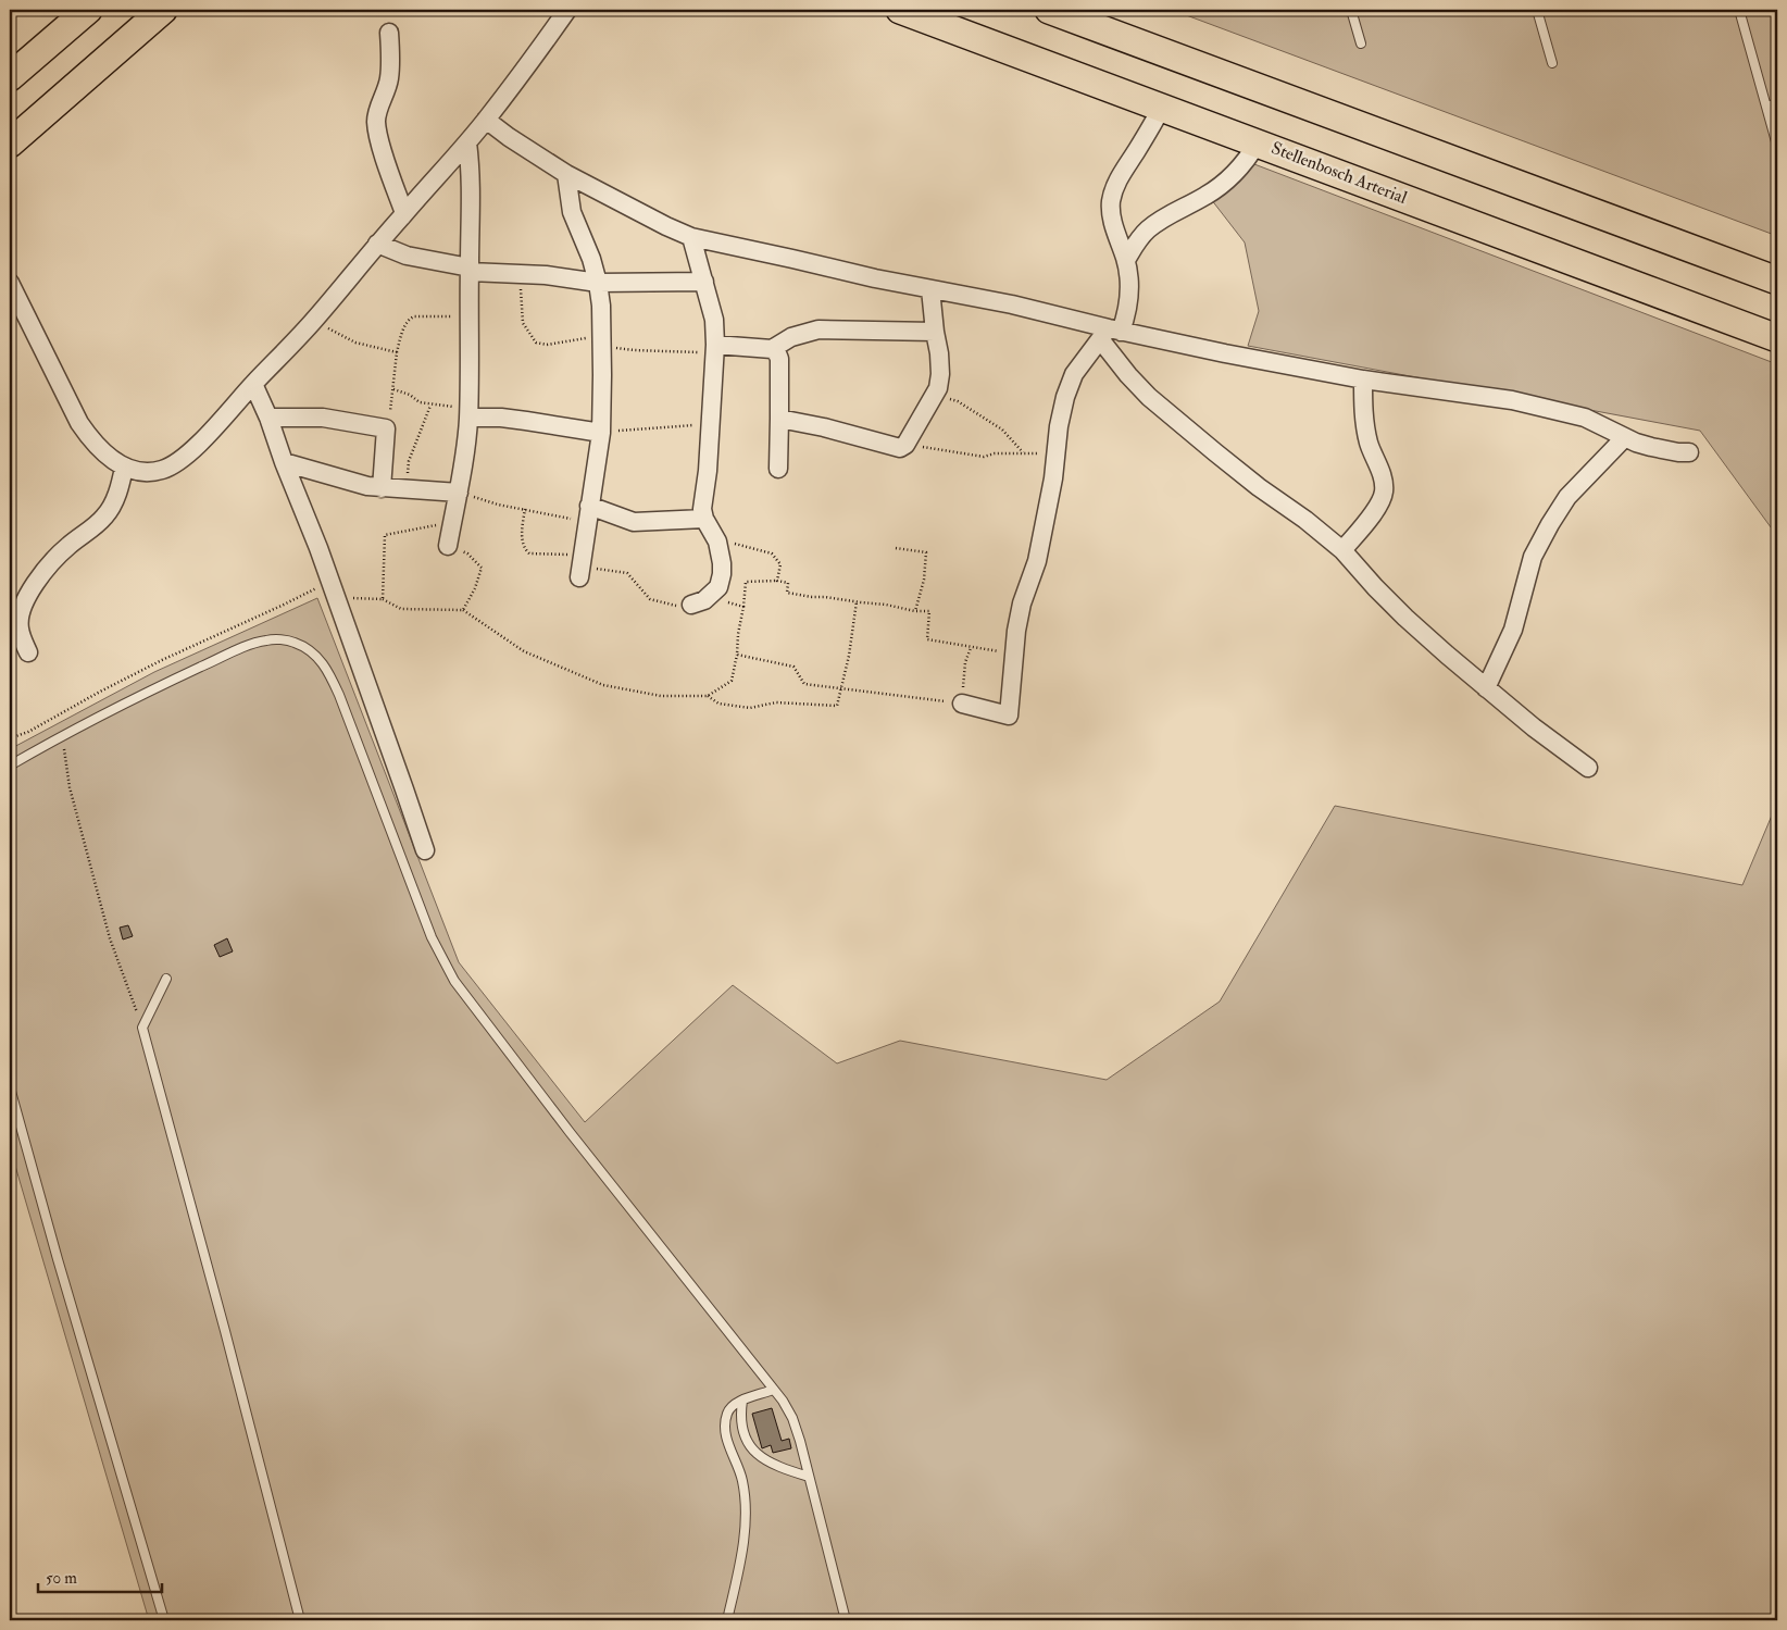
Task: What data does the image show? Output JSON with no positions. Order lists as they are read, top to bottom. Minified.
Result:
{"streets":{"main road":["Stellenbosch Arterial"]},"scale_bar":"50 m"}
